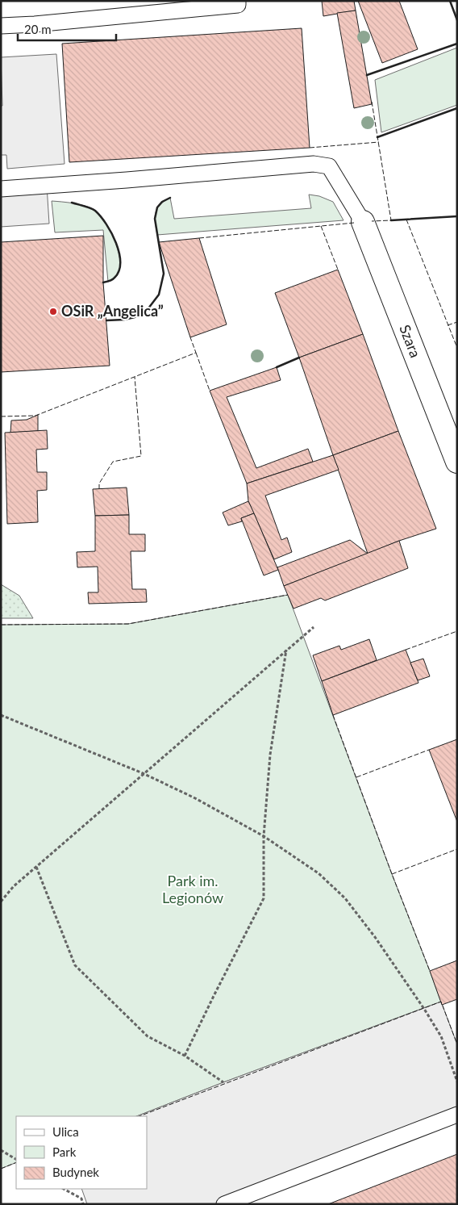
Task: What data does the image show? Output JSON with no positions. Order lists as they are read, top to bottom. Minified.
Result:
{"streets":{"street":["Szara"]},"parks":["Park im. Legionów"],"places":["OSiR „Angelica”"],"legend":["Ulica","Park","Budynek"],"scale_bar":"20 m"}
